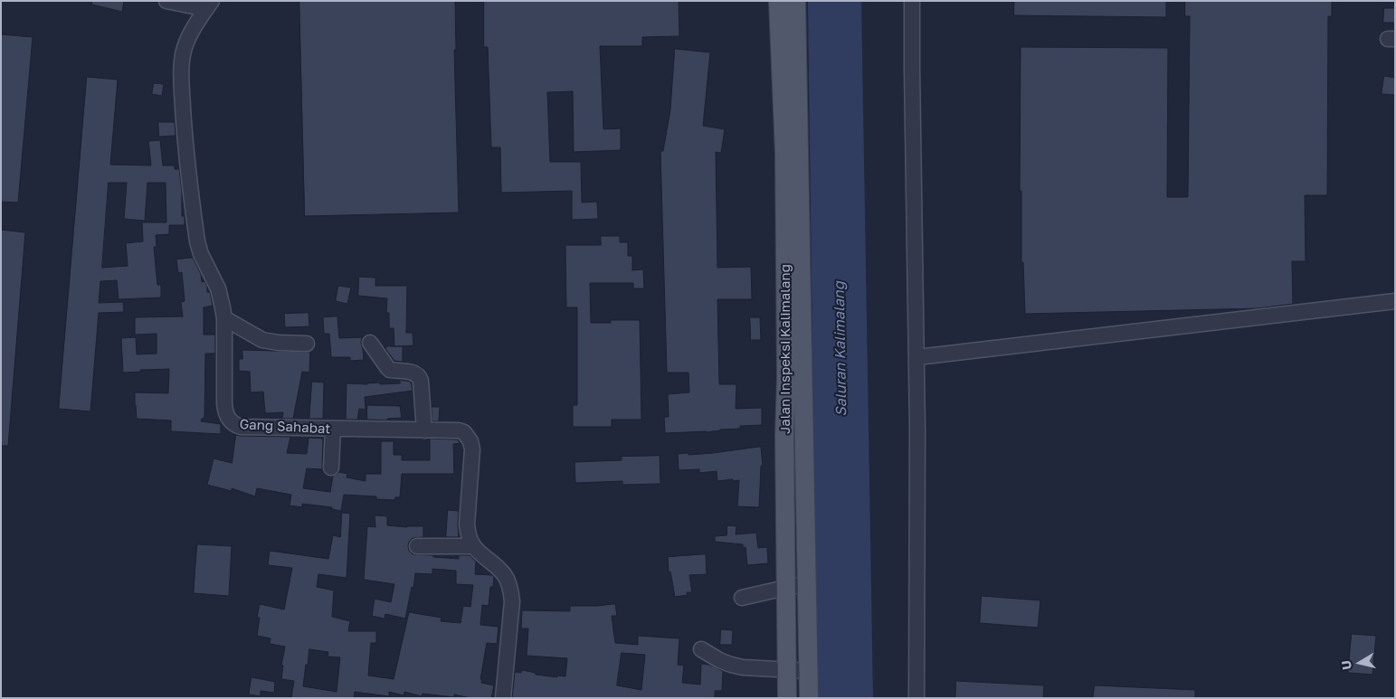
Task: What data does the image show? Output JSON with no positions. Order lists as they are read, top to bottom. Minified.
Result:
{"streets":{"main road":["Jalan Inspeksi Kalimalang"],"street":["Gang Sahabat"]},"water":["Saluran Kalimalang"],"north":"left"}
